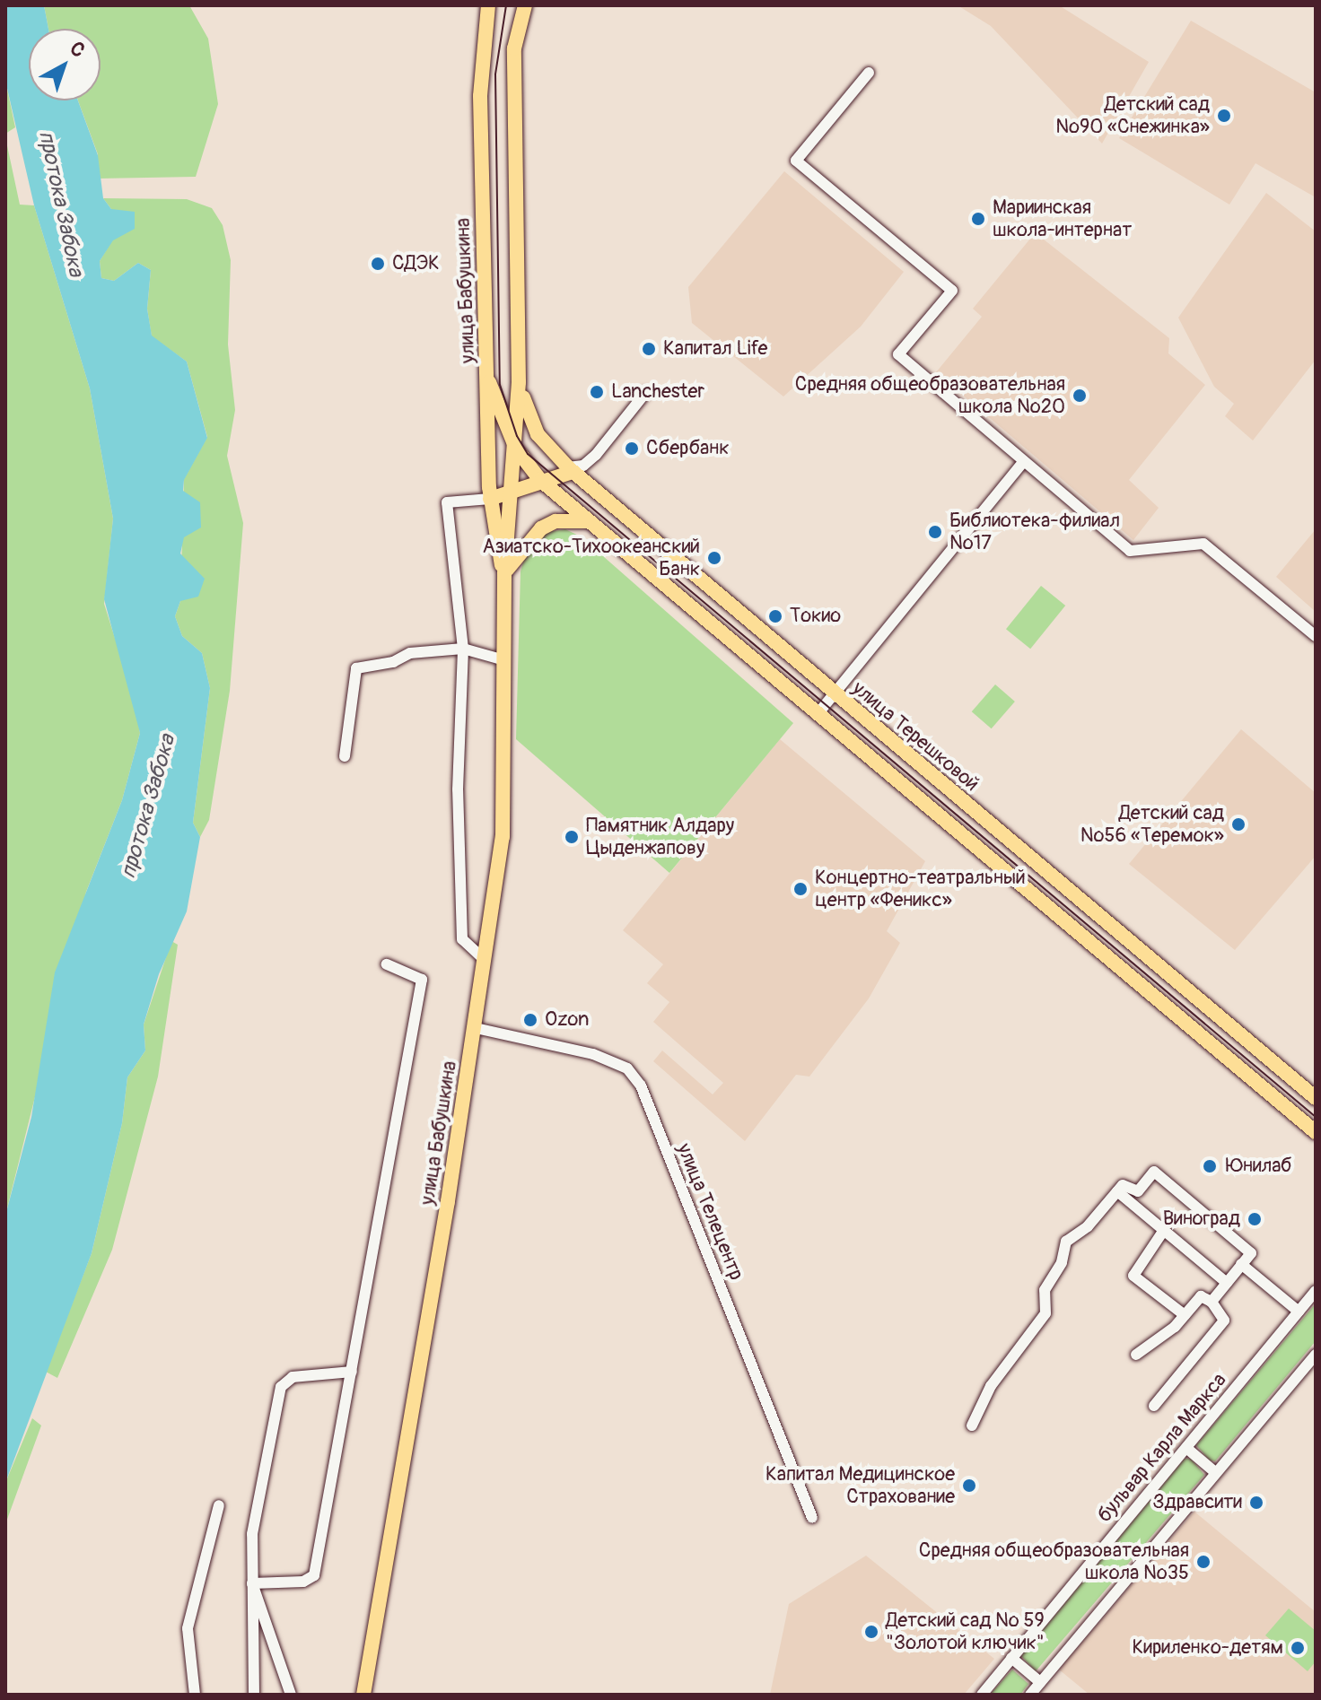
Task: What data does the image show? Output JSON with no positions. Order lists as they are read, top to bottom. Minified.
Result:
{"streets":{"main road":["улица Бабушкина","улица Терешковой"],"street":["улица Телецентр","бульвар Карла Маркса"]},"crossings":[["улица Бабушкина","улица Терешковой"],["улица Бабушкина","улица Телецентр"]],"water":["протока Забока"],"places":["Детский сад №90 «Снежинка»","Мариинская школа-интернат","СДЭК","Капитал Life","Lanchester","Средняя общеобразовательная школа №20","Сбербанк","Библиотека-филиал №17","Азиатско-Тихоокеанский Банк","Токио","Детский сад №56 «Теремок»","Памятник Алдару Цыденжапову","Концертно-театральный центр «Феникс»","Ozon","Юнилаб","Виноград","Капитал Медицинское Страхование","Здравсити","Средняя общеобразовательная школа №35","Детский сад № 59 \"Золотой ключик\"","Кириленко-детям"],"north":"top right"}
